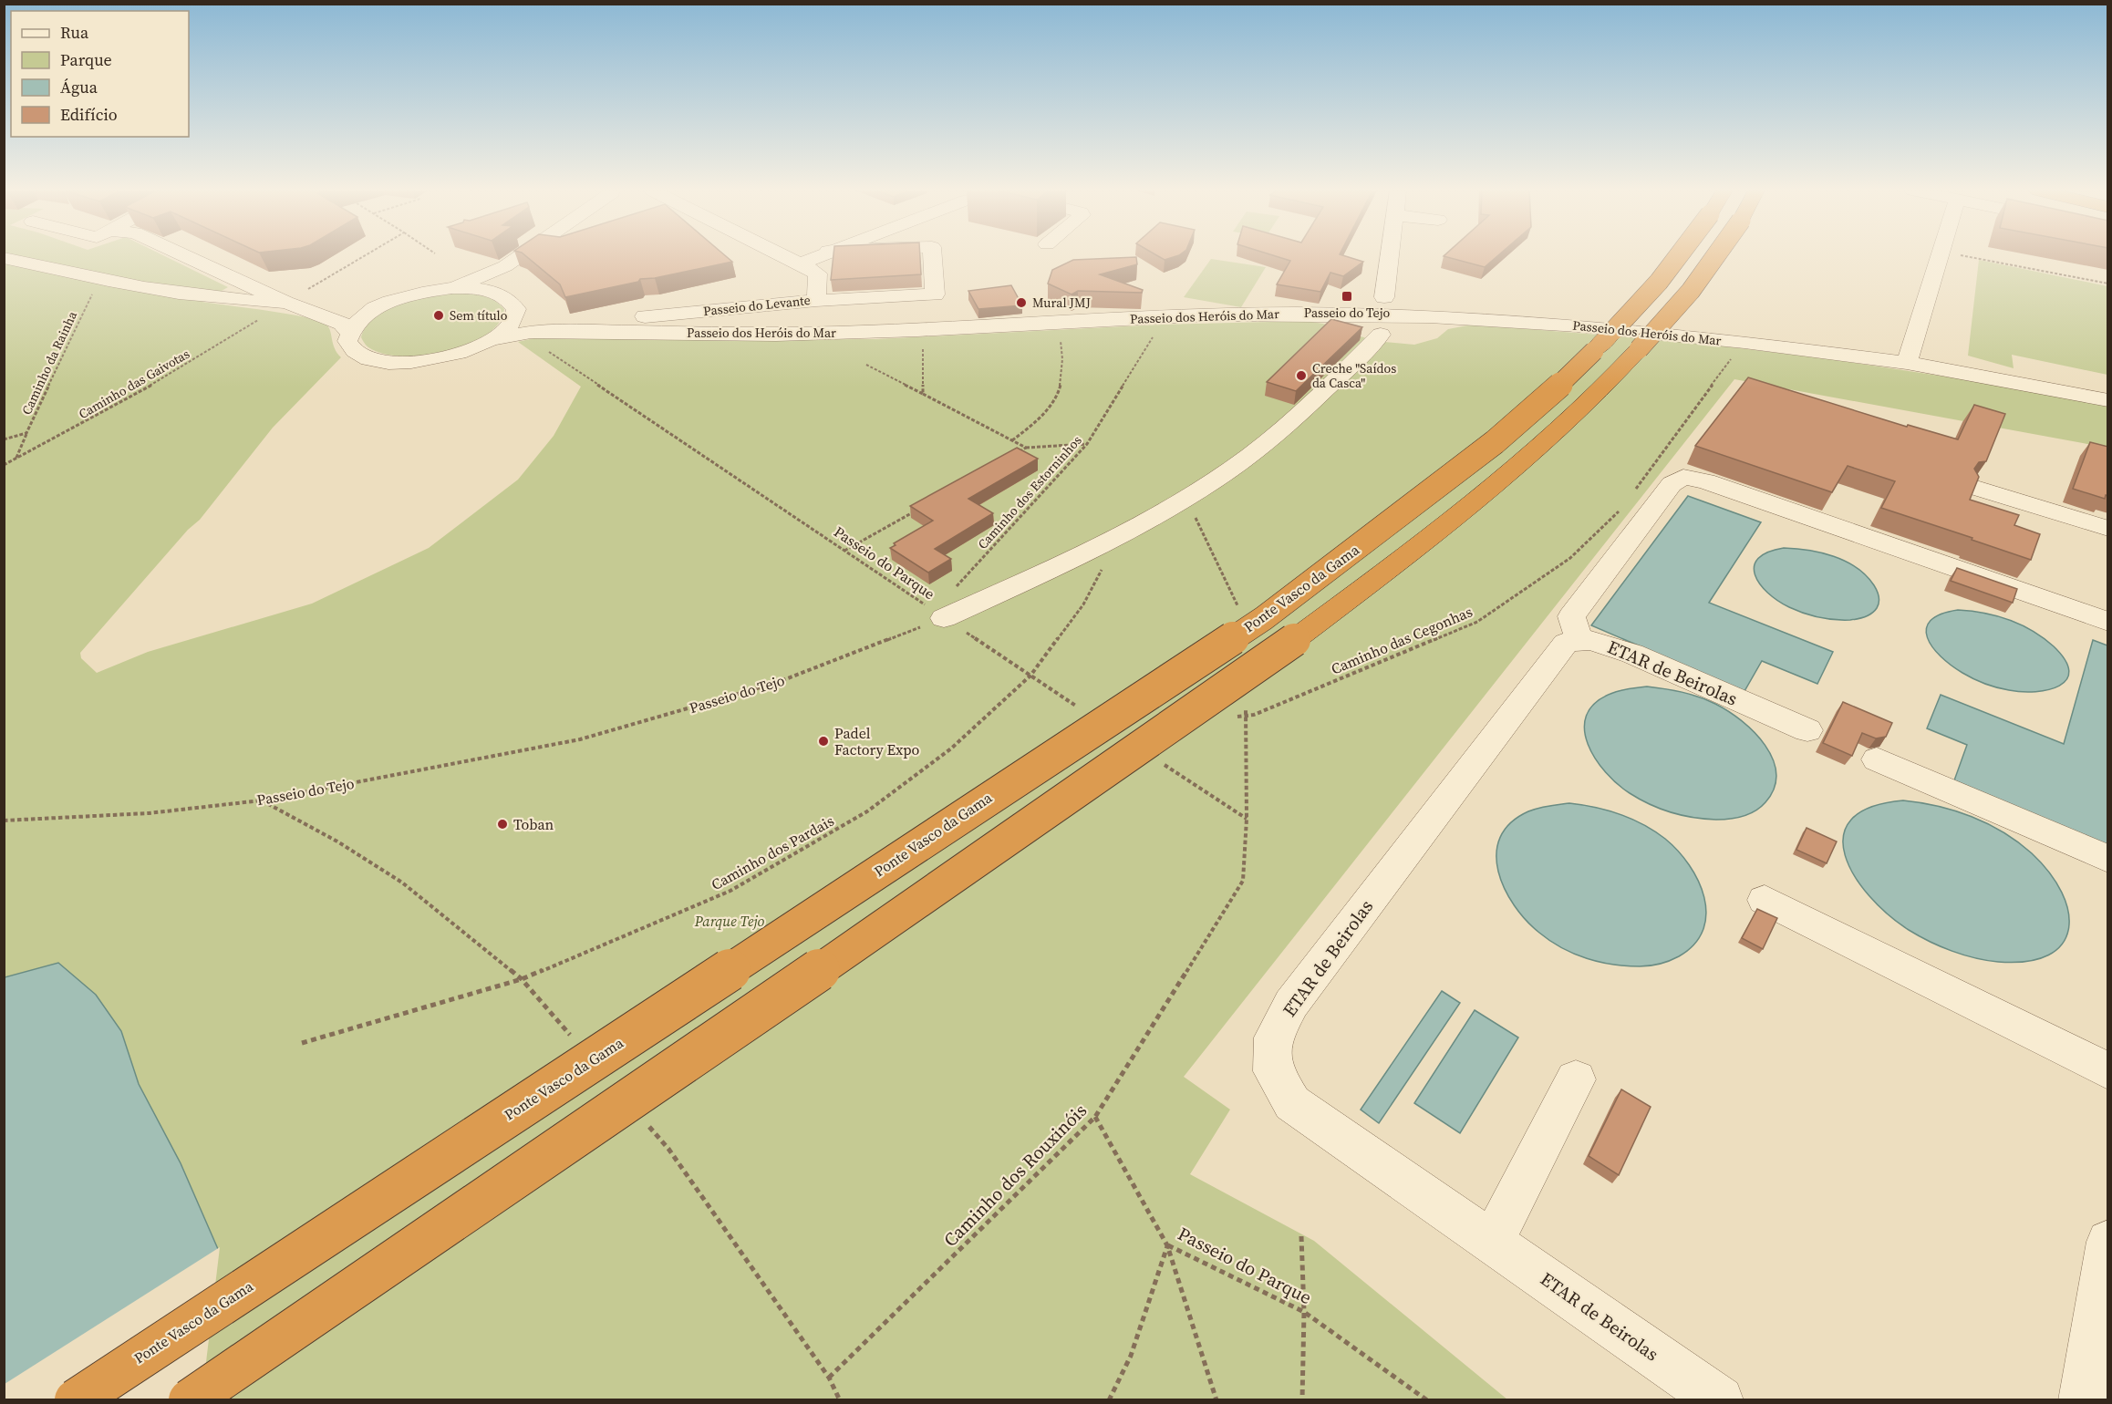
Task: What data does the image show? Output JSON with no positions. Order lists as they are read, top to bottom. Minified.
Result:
{"streets":{"highway":["Ponte Vasco da Gama"],"street":["Passeio do Levante","Passeio dos Heróis do Mar","ETAR de Beirolas"],"path":["Caminho da Rainha","Caminho das Gaivotas","Caminho dos Estorninhos","Passeio do Parque","Caminho das Cegonhas","Passeio do Tejo","Caminho dos Pardais","Caminho dos Rouxinóis"]},"crossings":[["Passeio dos Heróis do Mar","Caminho dos Estorninhos"],["Passeio dos Heróis do Mar","Passeio do Parque"],["Caminho dos Estorninhos","Passeio do Parque"],["Caminho dos Estorninhos","Passeio do Tejo"],["Passeio do Parque","Passeio do Tejo"],["Passeio do Parque","Caminho dos Pardais"],["Passeio do Parque","Caminho dos Rouxinóis"]],"parks":["Parque Tejo"],"places":{"transit":["Passeio do Tejo"],"other":["Mural JMJ","Sem título","Creche \"Saídos da Casca\"","Padel Factory Expo","Toban"]},"legend":["Rua","Parque","Água","Edifício"]}
